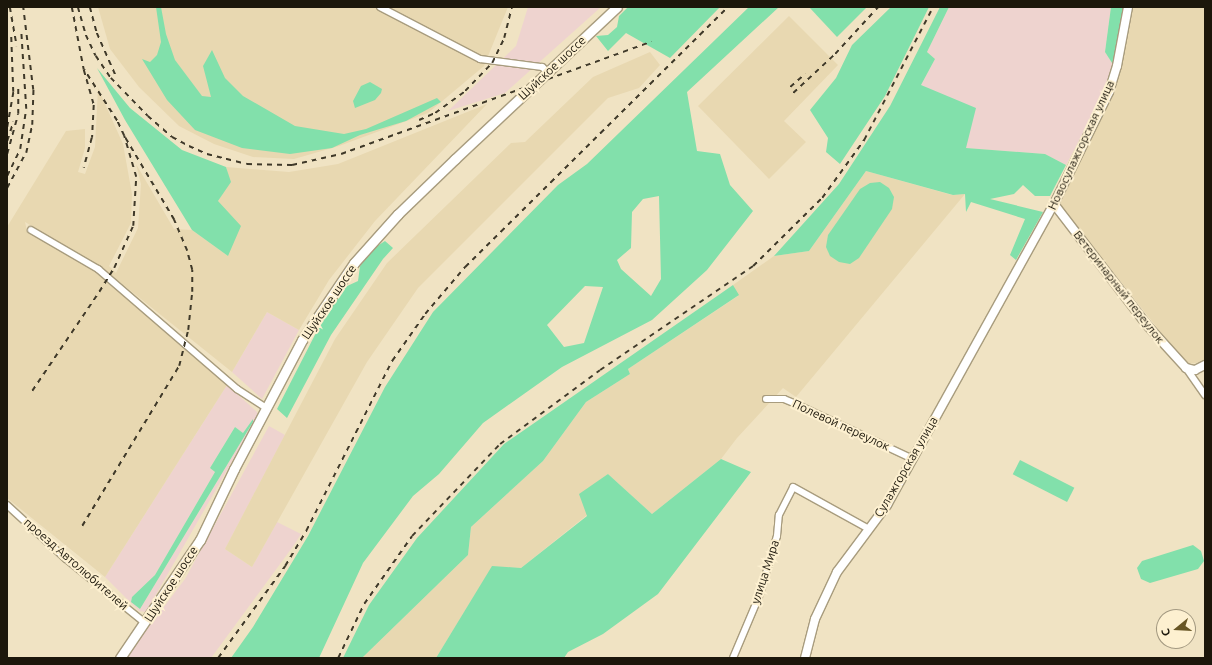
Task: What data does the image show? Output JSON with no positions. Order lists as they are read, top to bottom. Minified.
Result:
{"streets":{"main road":["Шуйское шоссе","Новосулажгорская улица","Ветеринарный переулок","Сулажгорская улица"],"street":["Полевой переулок","проезд Автолюбителей","улица Мира"]},"crossings":[["Шуйское шоссе","проезд Автолюбителей"],["Новосулажгорская улица","Ветеринарный переулок"],["Новосулажгорская улица","Сулажгорская улица"],["Полевой переулок","Сулажгорская улица"],["Сулажгорская улица","улица Мира"]],"north":"left"}
